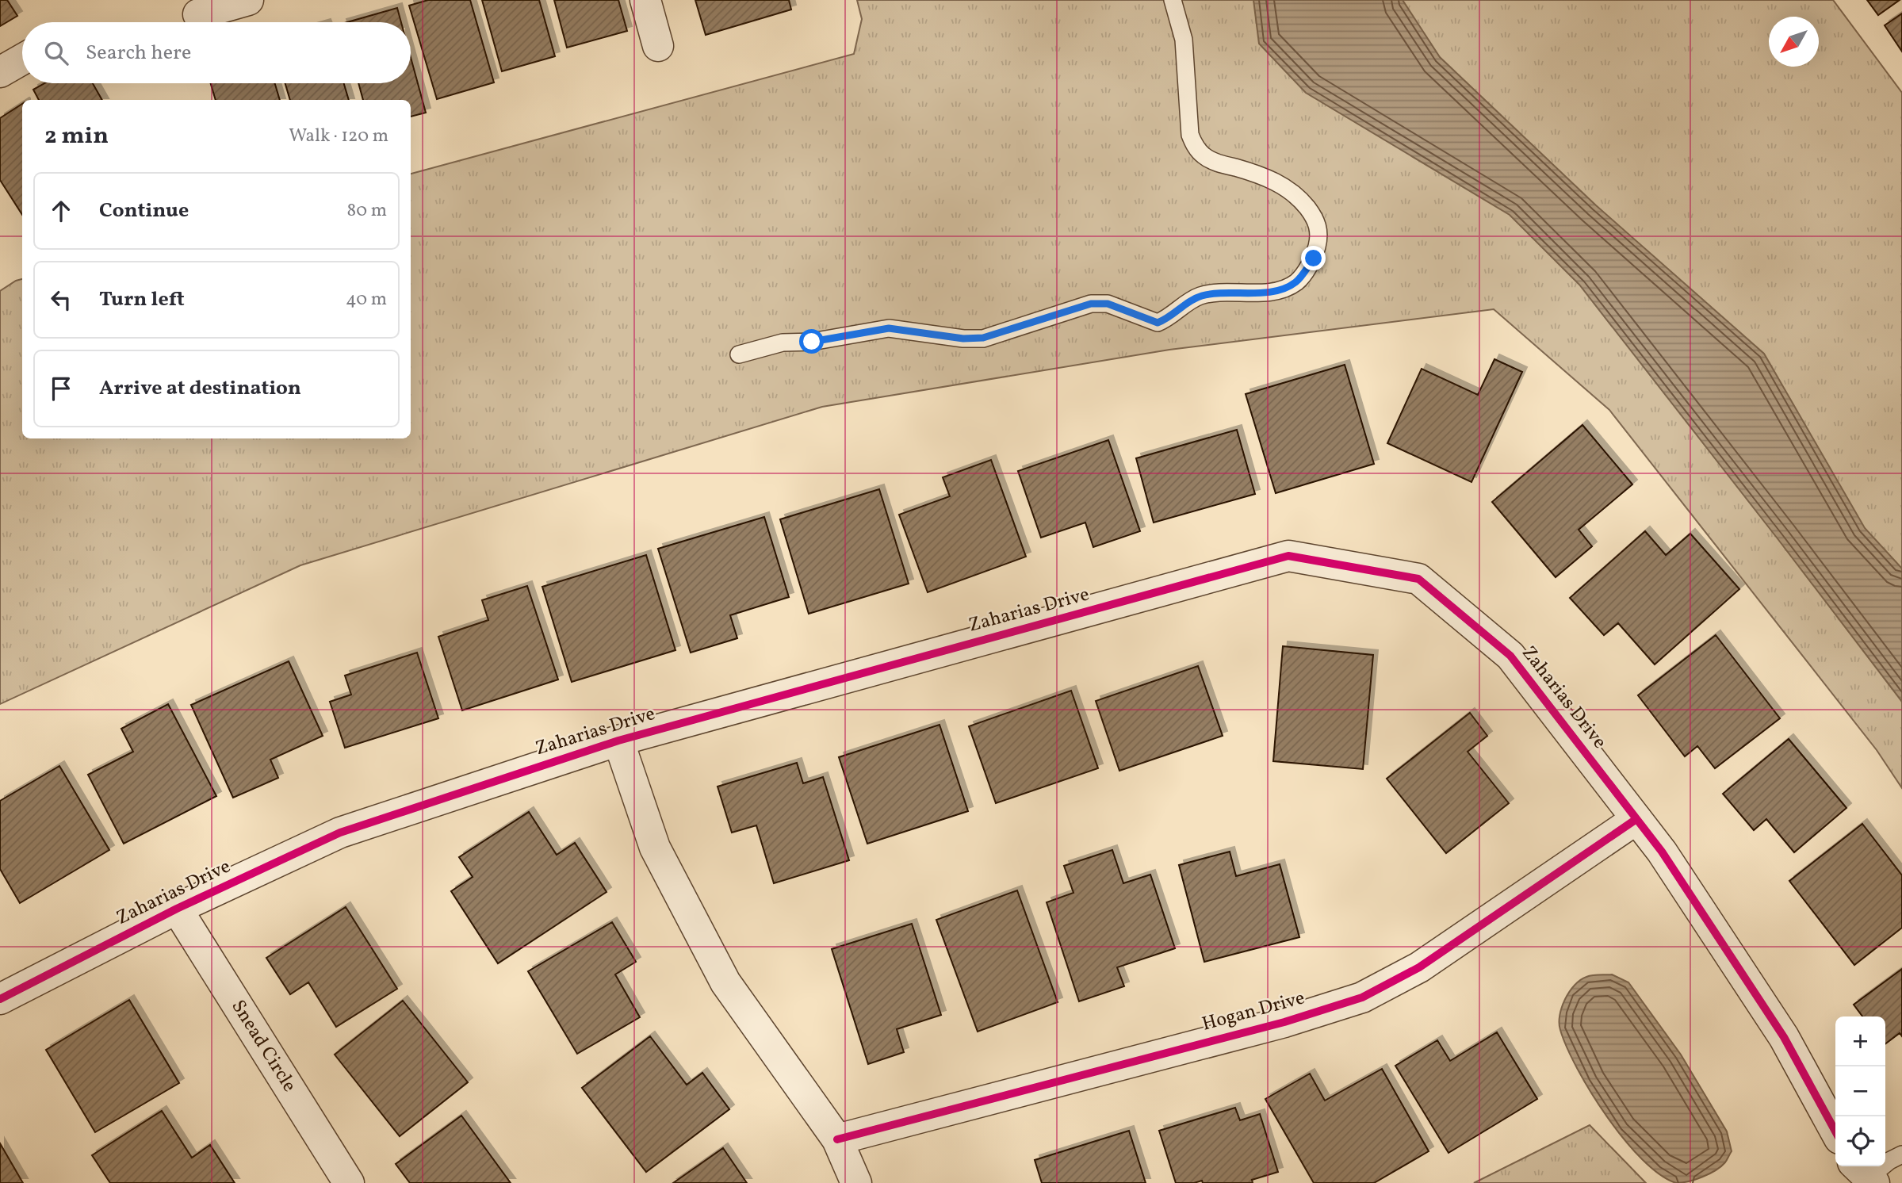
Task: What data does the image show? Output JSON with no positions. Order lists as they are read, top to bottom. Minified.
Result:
{"streets":{"street":["Zaharias Drive","Hogan Drive","Snead Circle"]},"crossings":[["Zaharias Drive","Hogan Drive"],["Zaharias Drive","Snead Circle"]],"north":"bottom left","page":{"search":"Search here","heading":["2 min","Walk · 120 m"],"list":[["Continue","80 m"],["Turn left","40 m"],"Arrive at destination"],"map_buttons":["+","−"]}}
